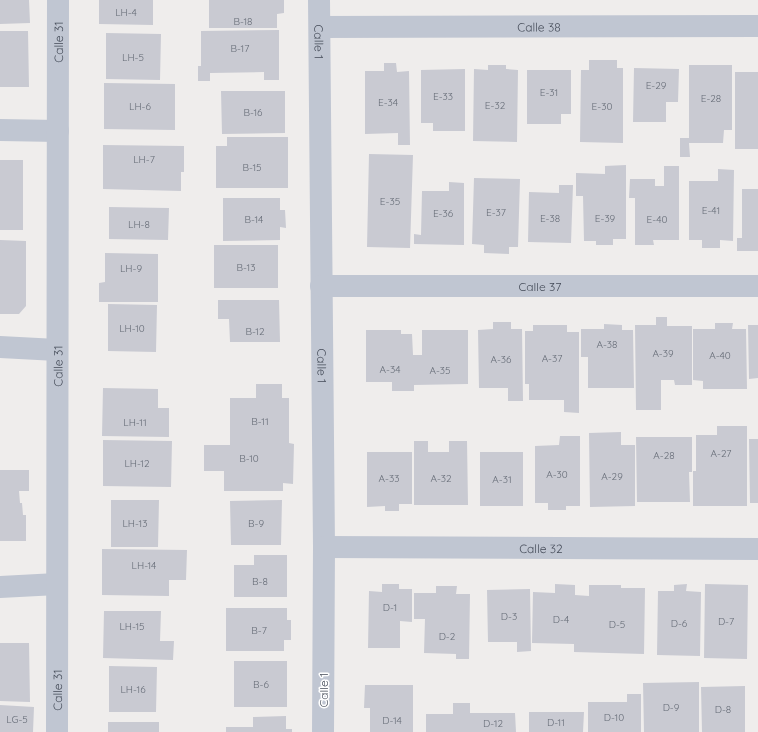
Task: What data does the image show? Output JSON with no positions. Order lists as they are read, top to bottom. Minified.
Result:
{"streets":{"street":["Calle 38","Calle 31","Calle 1","Calle 37","Calle 32"]},"crossings":[["Calle 38","Calle 1"],["Calle 1","Calle 37"],["Calle 1","Calle 32"]],"house_numbers":["LH-4","B-18","B-17","LH-5","E-29","E-31","E-33","E-28","E-34","E-32","LH-6","E-30","B-16","LH-7","B-15","E-35","E-41","E-37","E-36","E-38","E-39","B-14","E-40","LH-8","B-13","LH-9","LH-10","B-12","A-38","A-39","A-40","A-37","A-36","A-34","A-35","B-11","LH-11","A-27","A-28","B-10","LH-12","A-30","A-29","A-33","A-32","A-31","LH-13","B-9","LH-14","B-8","D-1","D-3","D-4","D-7","D-6","D-5","LH-15","B-7","D-2","B-6","LH-16","D-9","D-8","D-10","LG-5","D-14","D-11","D-12"]}
